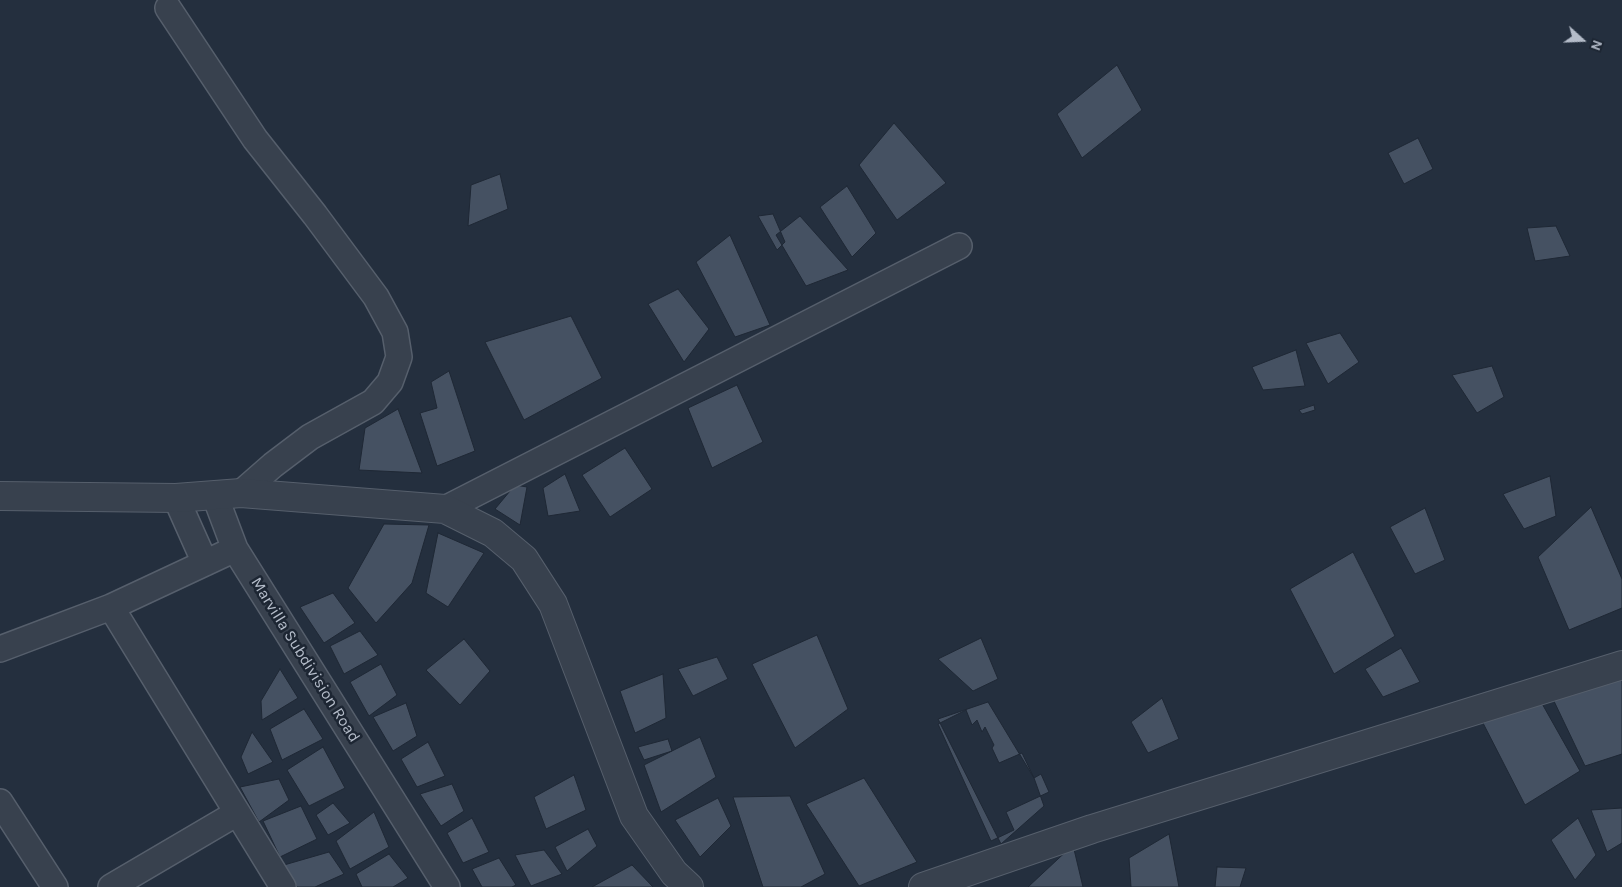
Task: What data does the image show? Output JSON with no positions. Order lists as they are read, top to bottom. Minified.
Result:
{"streets":{"street":["Marvilla Subdivision Road"]},"north":"right"}
